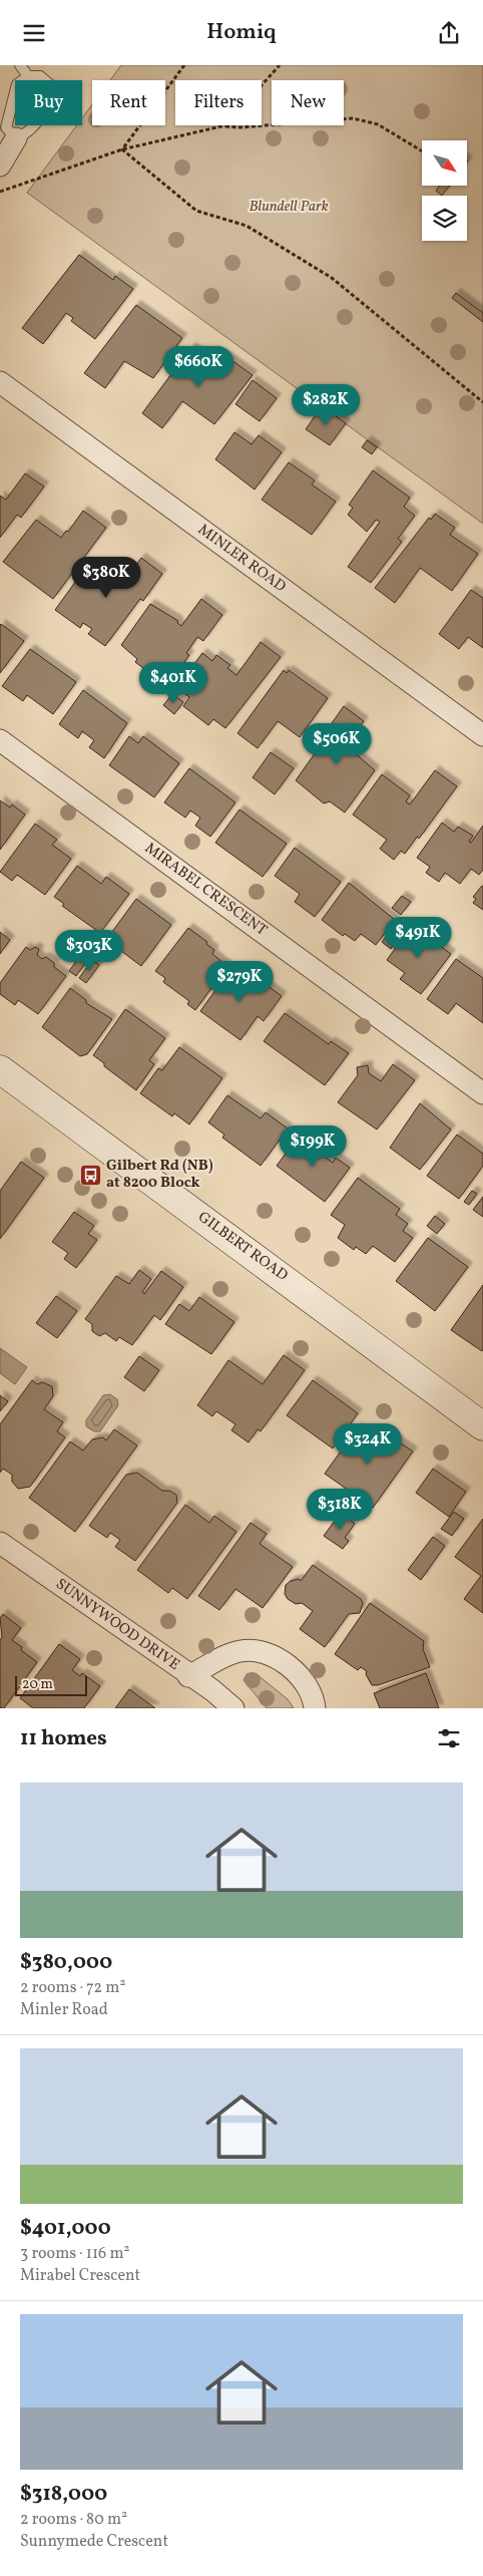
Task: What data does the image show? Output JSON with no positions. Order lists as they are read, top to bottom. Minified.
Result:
{"streets":{"main road":["GILBERT ROAD"],"street":["MINLER ROAD","MIRABEL CRESCENT","SUNNYWOOD DRIVE"]},"parks":["Blundell Park"],"places":{"bus stop":["Gilbert Rd (NB) at 8200 Block"]},"scale_bar":"20 m","north":"bottom right","page":{"header":"Homiq","chip":["Buy","Rent","Filters","New"],"price":["$660K","$282K","$380K","$401K","$506K","$491K","$303K","$279K","$199K","$324K","$318K"],"scale":"20 m","heading":"11 homes","list":[{"name":"$380,000","note":"2 rooms · 72 m² · Minler Road"},{"name":"$401,000","note":"3 rooms · 116 m² · Mirabel Crescent"},{"name":"$318,000","note":"2 rooms · 80 m² · Sunnymede Crescent"}]}}
